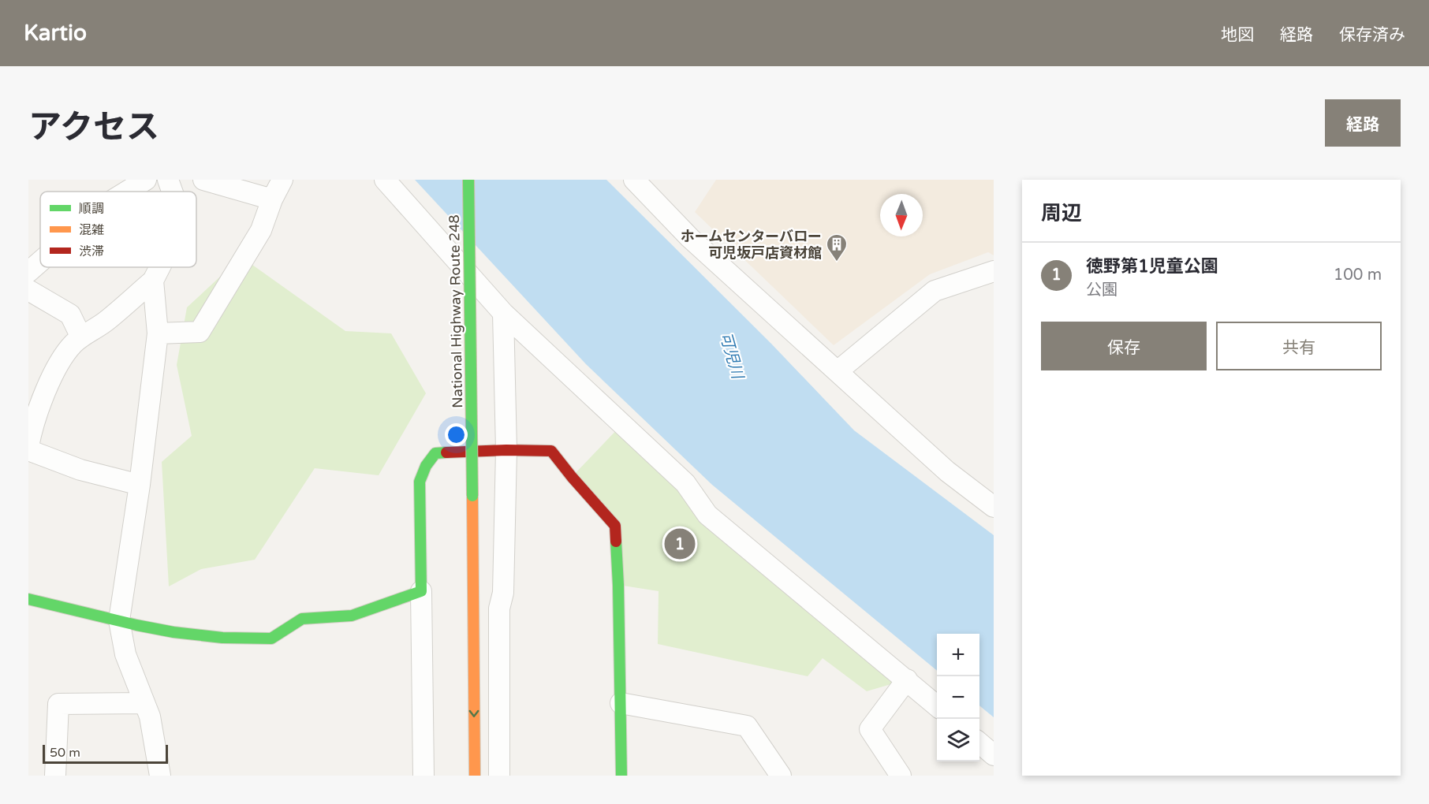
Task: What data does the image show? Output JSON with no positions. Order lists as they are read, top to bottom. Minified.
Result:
{"streets":{"main road":["National Highway Route 248"]},"water":["可児川"],"places":{"building":["ホームセンターバロー 可児坂戸店資材館"]},"legend":["順調","混雑","渋滞"],"scale_bar":"50 m","north":"bottom","page":{"header":"Kartio","nav":["地図","経路","保存済み"],"title":"アクセス","buttons":["経路",["保存","共有"]],"heading":"周辺","list":[{"mark":"1","name":"徳野第1児童公園","note":"公園","value":"100 m"}],"pins":"1","map_buttons":["+","−"],"scale":"50 m"}}
